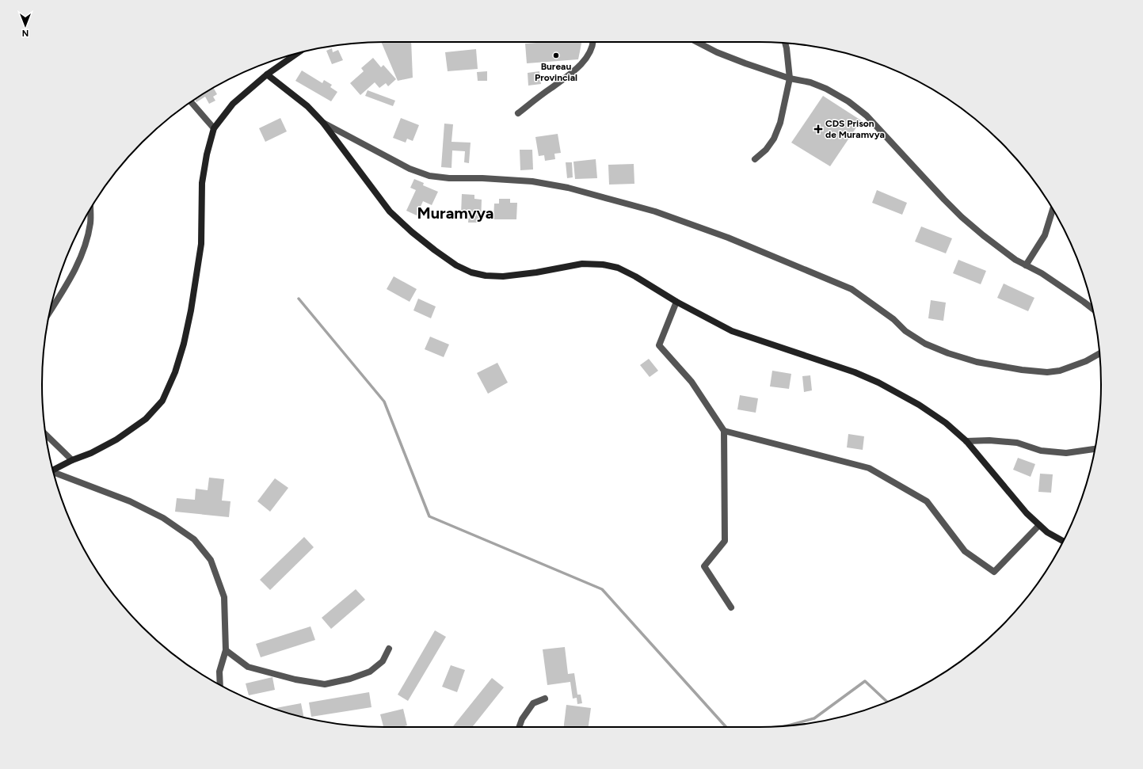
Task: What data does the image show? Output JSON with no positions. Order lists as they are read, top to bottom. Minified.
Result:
{"districts":["Muramvya"],"places":{"other":["Bureau Provincial"],"health":["CDS Prison de Muramvya"]},"north":"bottom"}
